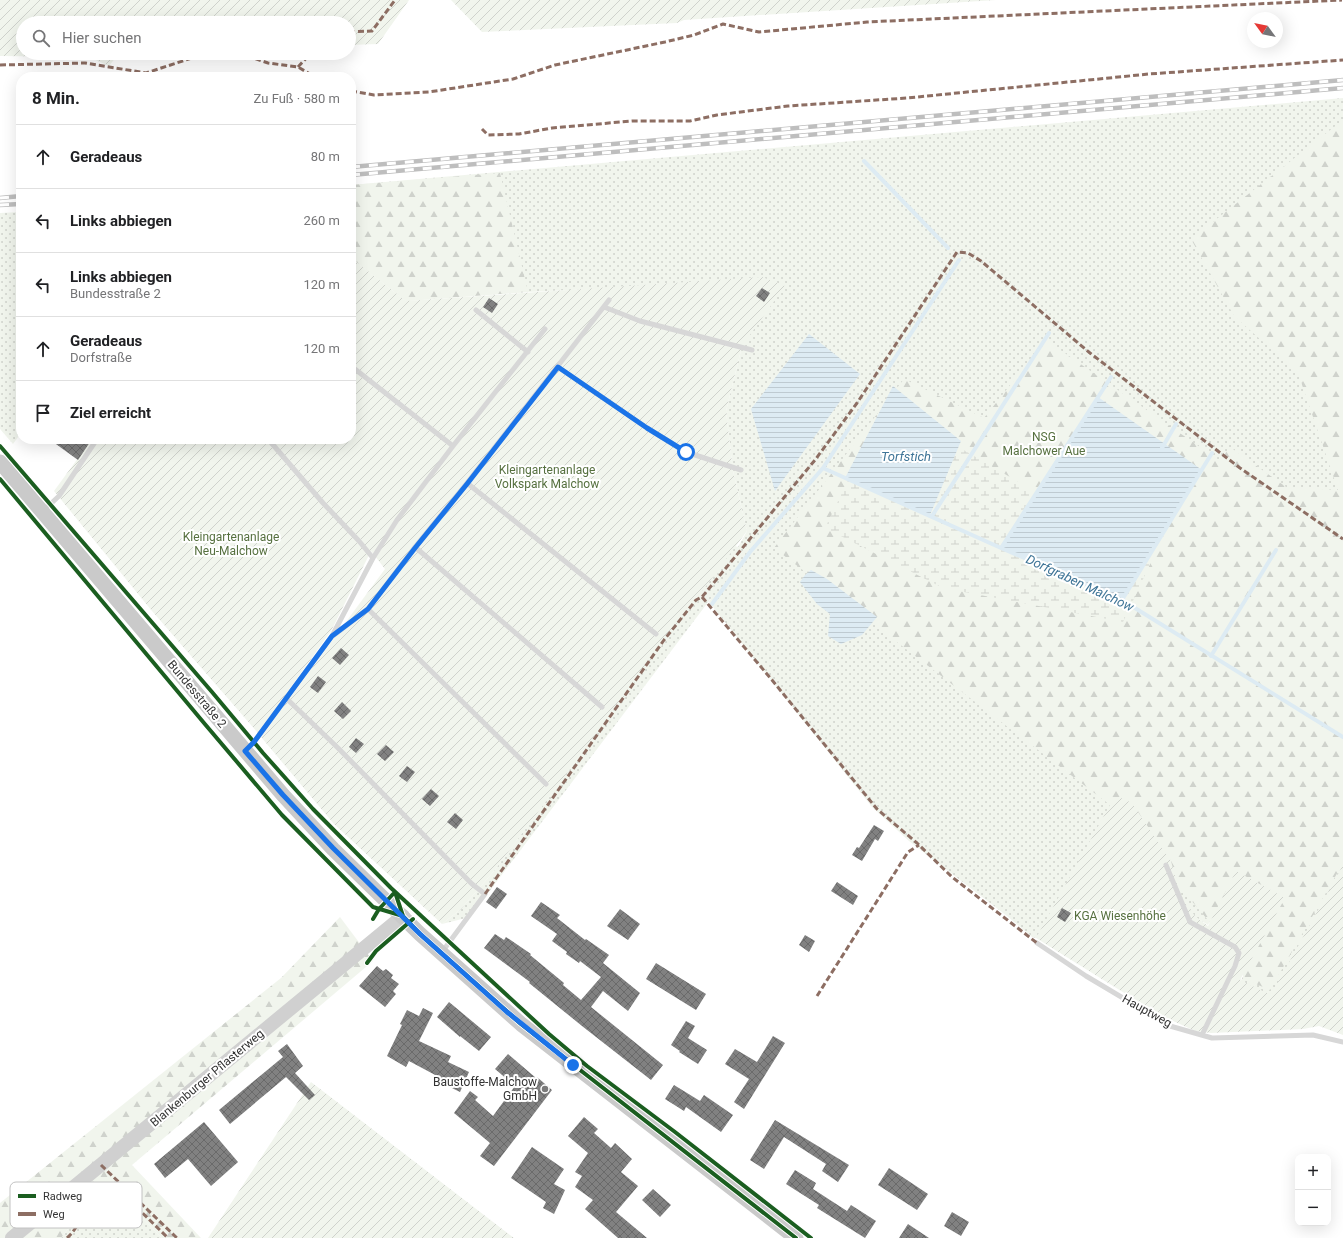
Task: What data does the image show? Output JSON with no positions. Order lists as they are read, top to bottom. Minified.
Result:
{"streets":{"main road":["Bundesstraße 2","Blankenburger Pflasterweg"],"lane":["Hauptweg"]},"crossings":[["Bundesstraße 2","Blankenburger Pflasterweg"]],"water":["Torfstich","Dorfgraben Malchow"],"parks":["NSG Malchower Aue","Kleingartenanlage Volkspark Malchow","Kleingartenanlage Neu-Malchow","KGA Wiesenhöhe"],"places":["Baustoffe-Malchow GmbH"],"legend":["Radweg","Weg"],"north":"top left","page":{"search":"Hier suchen","heading":["8 Min.","Zu Fuß · 580 m"],"list":[["Geradeaus","80 m"],["Links abbiegen","260 m"],["Links abbiegen","Bundesstraße 2","120 m"],["Geradeaus","Dorfstraße","120 m"],"Ziel erreicht"],"map_buttons":["+","−"]}}
